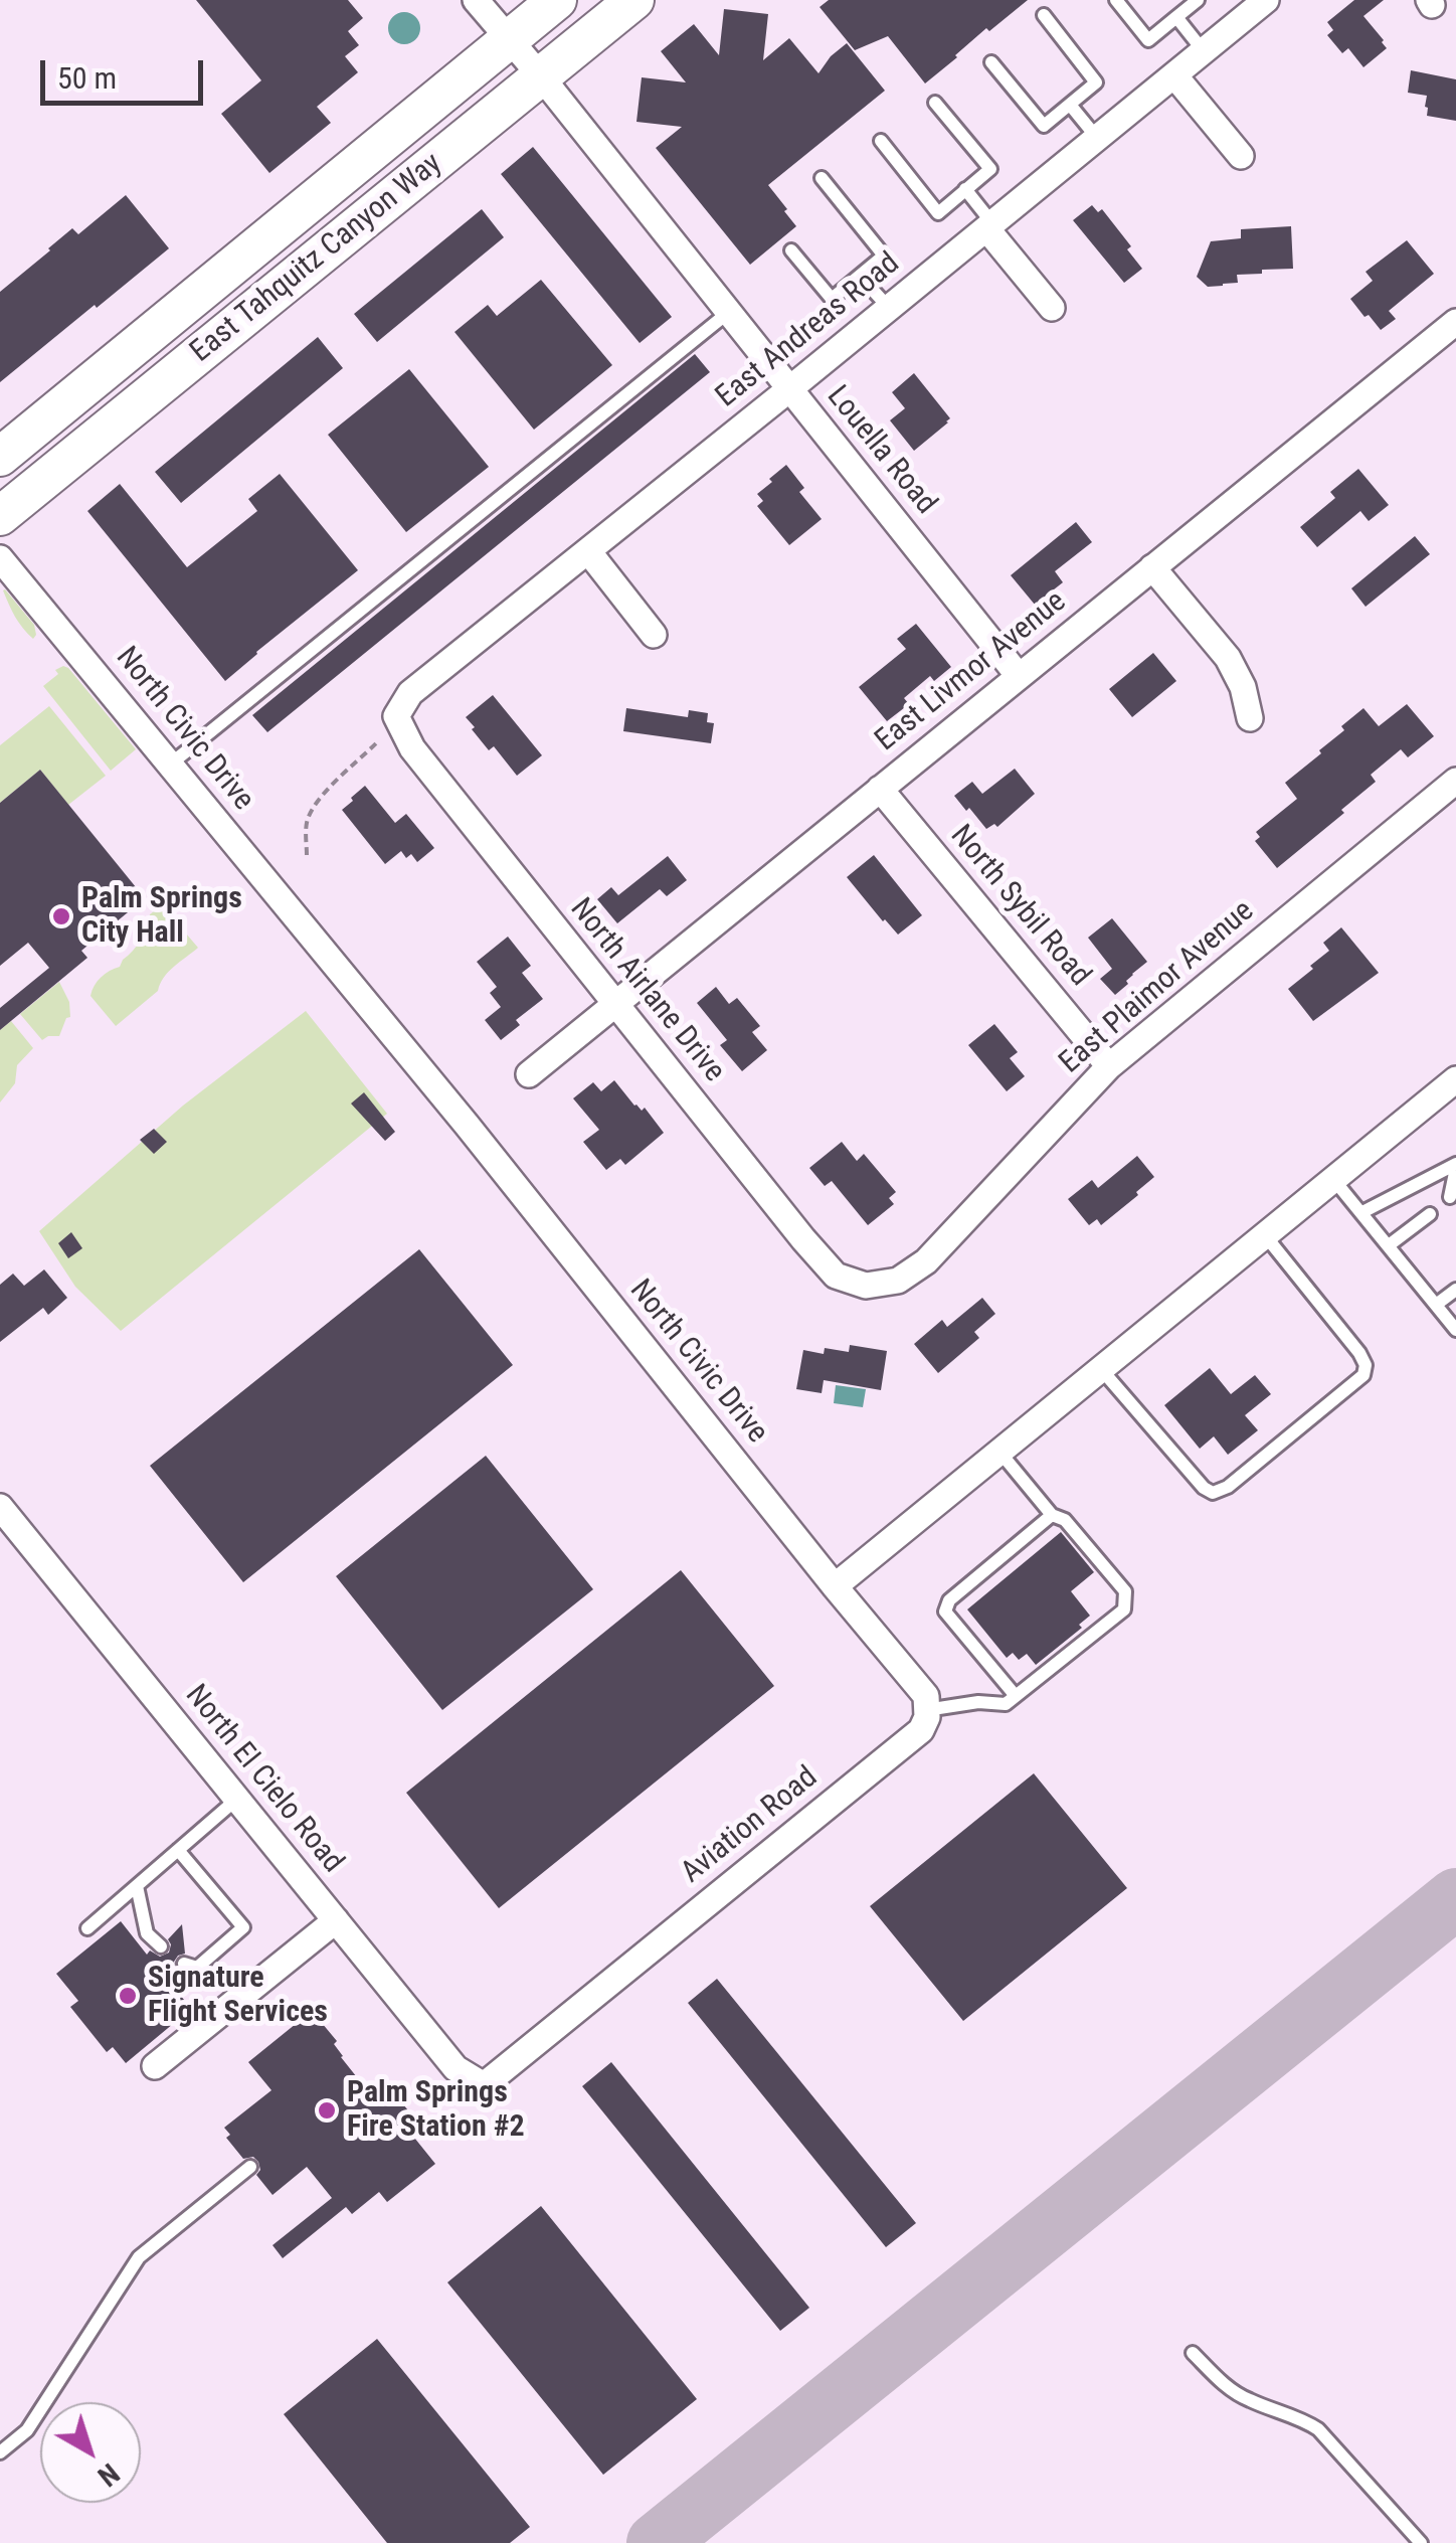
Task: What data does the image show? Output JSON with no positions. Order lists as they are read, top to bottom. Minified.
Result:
{"streets":{"main road":["East Tahquitz Canyon Way"],"street":["East Andreas Road","Louella Road","East Livmor Avenue","North Civic Drive","North Sybil Road","East Plaimor Avenue","North Airlane Drive","North El Cielo Road","Aviation Road"]},"crossings":[["East Tahquitz Canyon Way","Louella Road"],["East Andreas Road","Louella Road"],["East Andreas Road","North Airlane Drive"],["Louella Road","East Livmor Avenue"],["East Livmor Avenue","North Sybil Road"],["East Livmor Avenue","North Airlane Drive"],["North Sybil Road","East Plaimor Avenue"],["East Plaimor Avenue","North Airlane Drive"],["North El Cielo Road","Aviation Road"]],"places":["Palm Springs City Hall","Signature Flight Services","Palm Springs Fire Station #2"],"scale_bar":"50 m","north":"bottom right"}
